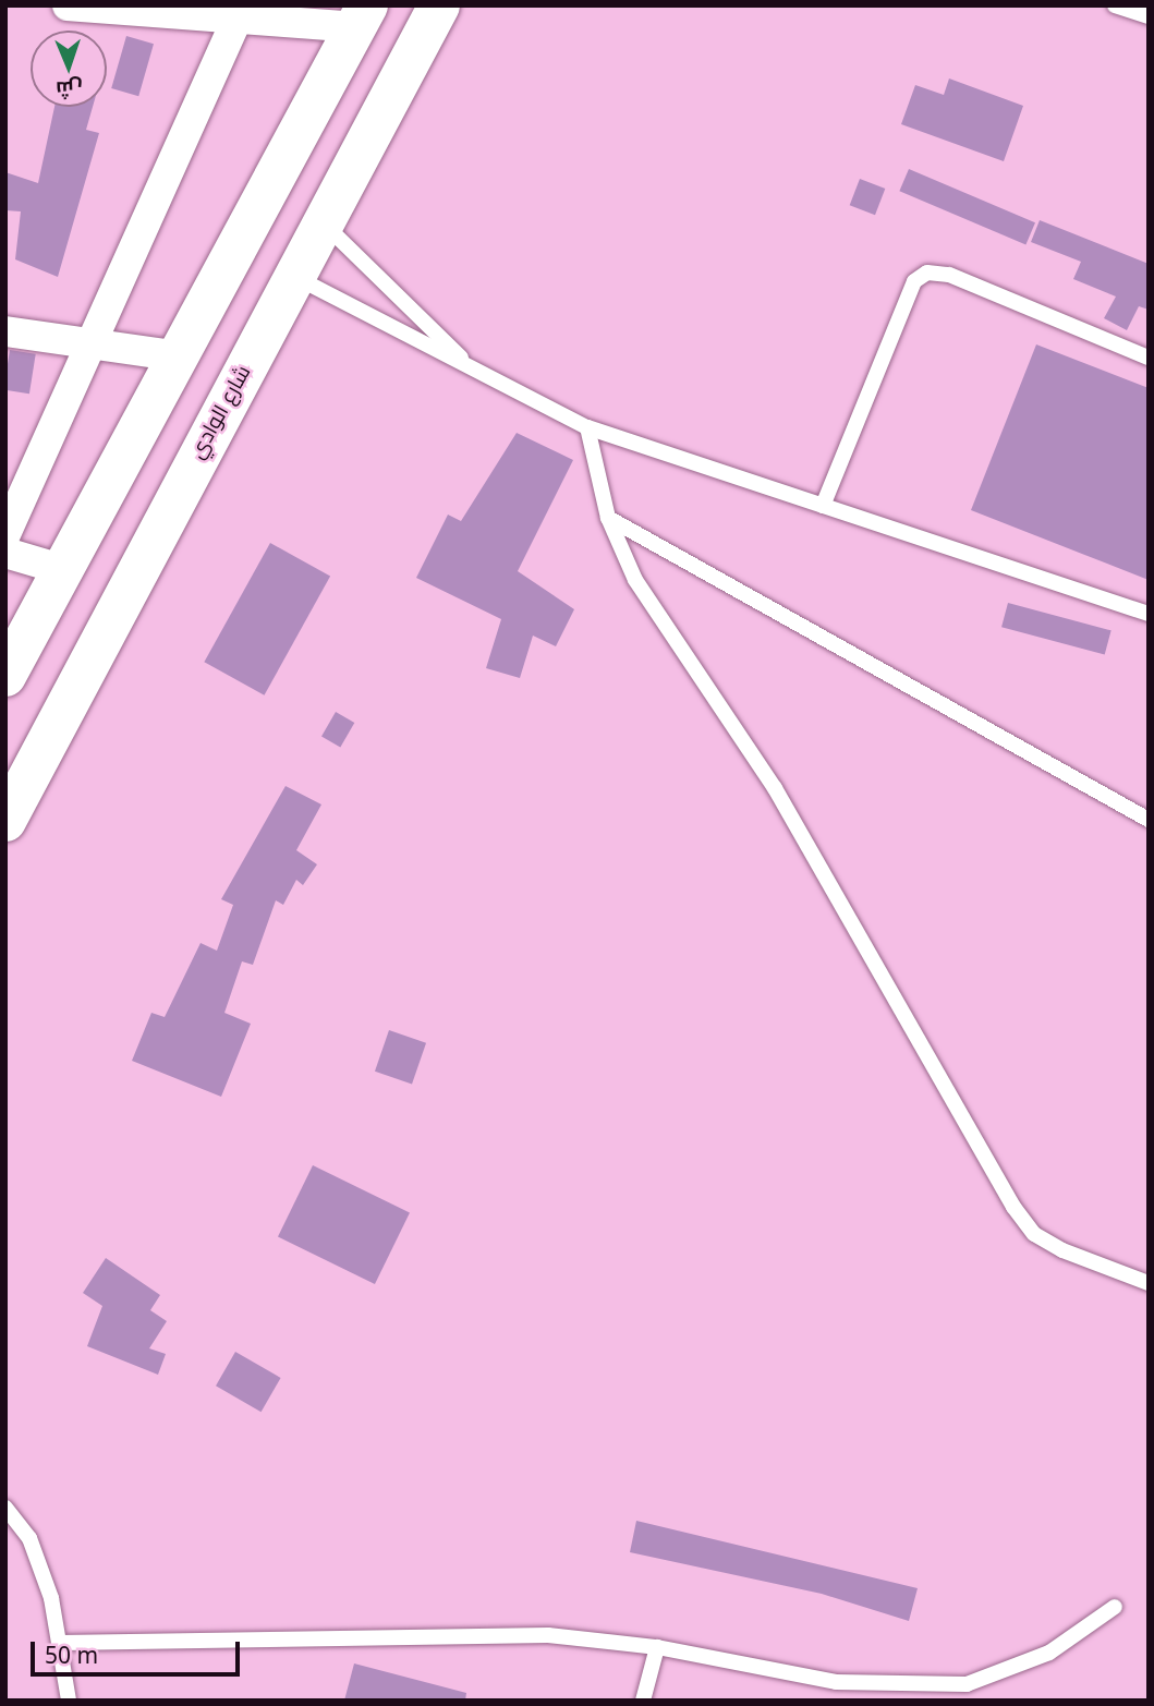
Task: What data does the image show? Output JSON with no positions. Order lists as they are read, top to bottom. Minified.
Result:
{"streets":{"main road":["شارع الوادي"]},"scale_bar":"50 m","north":"bottom"}
